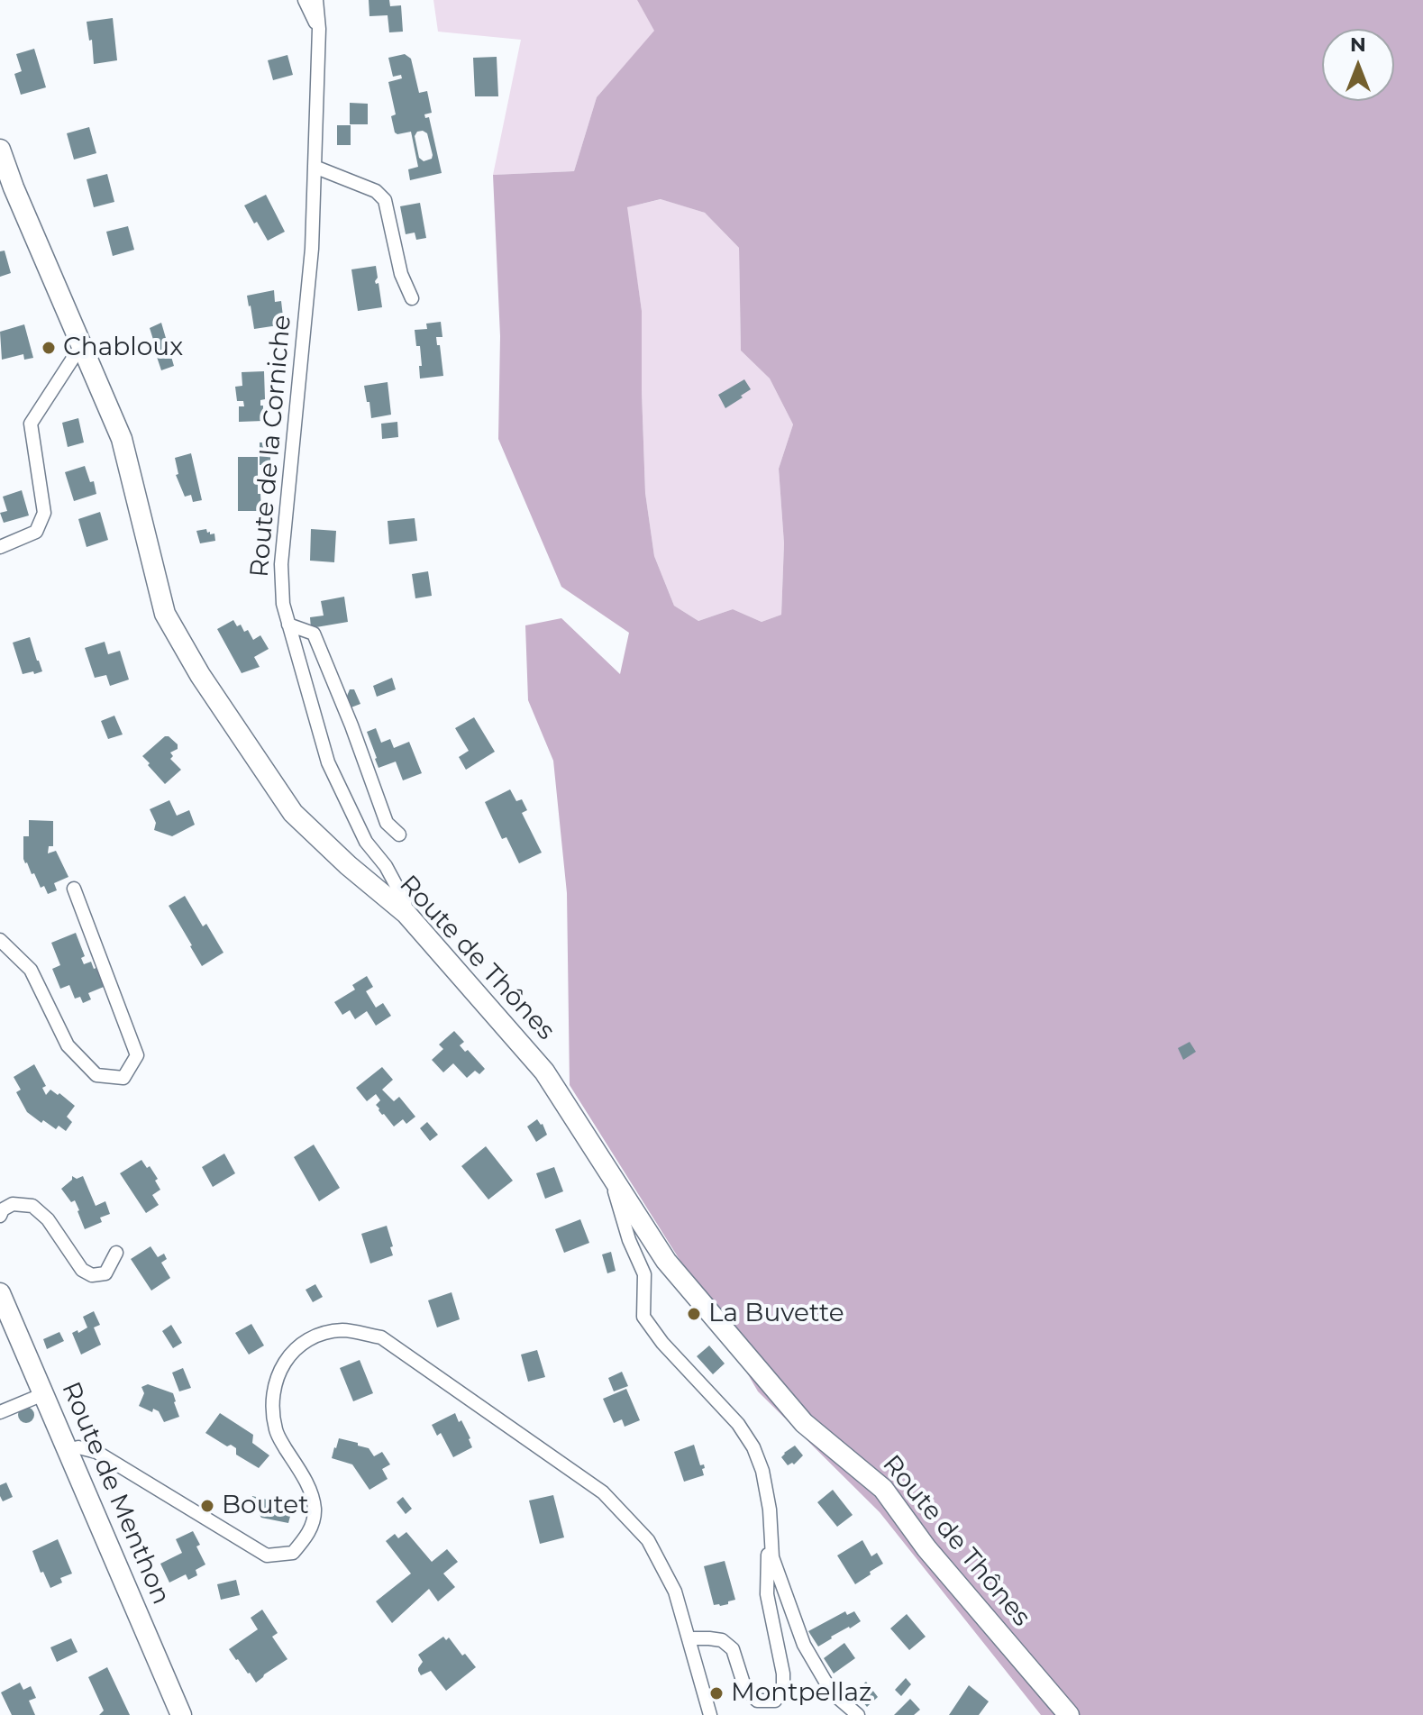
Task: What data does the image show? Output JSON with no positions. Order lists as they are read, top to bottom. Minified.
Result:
{"streets":{"main road":["Route de Thônes","Route de Menthon"],"street":["Route de la Corniche"]},"crossings":[["Route de la Corniche","Route de Thônes"]],"places":["Chabloux","La Buvette","Boutet","Montpellaz"],"north":"top"}
